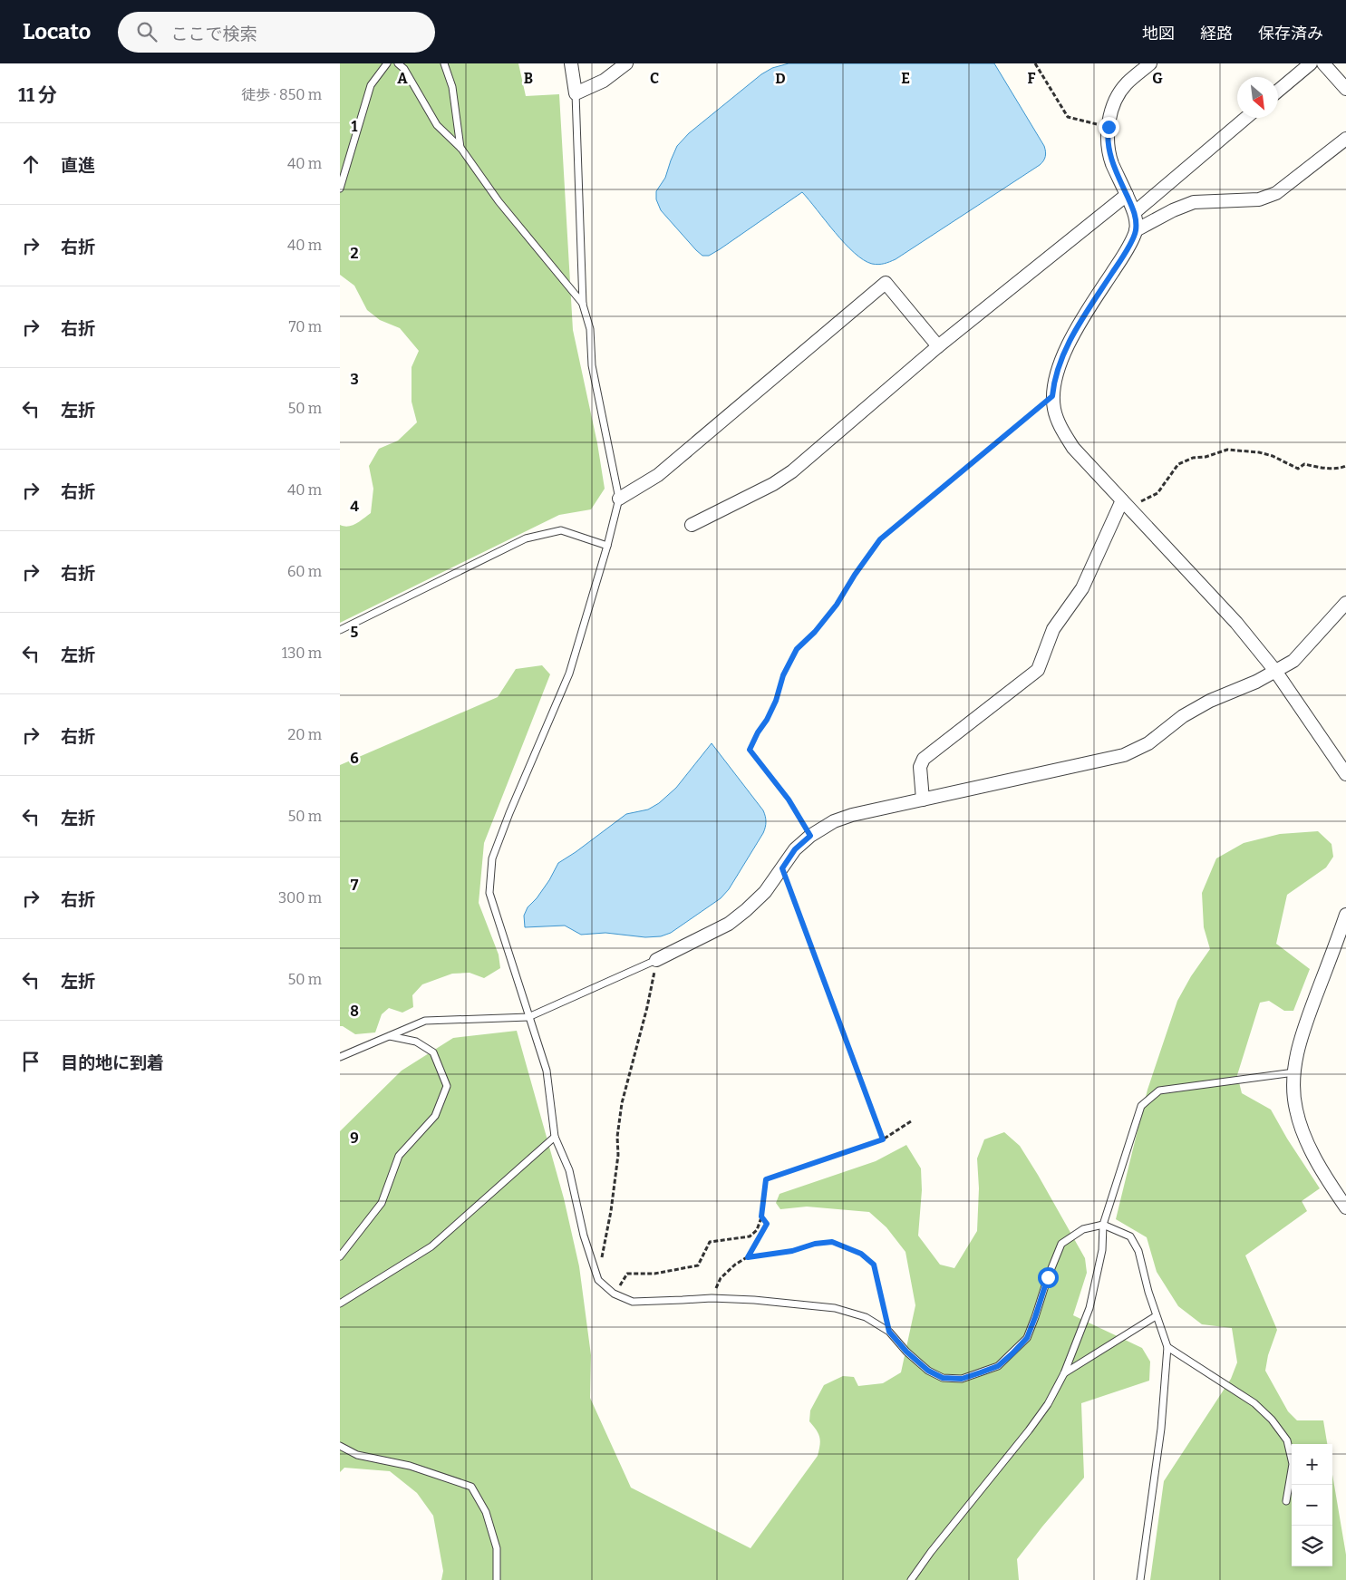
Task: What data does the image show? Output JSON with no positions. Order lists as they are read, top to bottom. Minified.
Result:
{"north":"bottom right","page":{"header":"Locato","search":"ここで検索","nav":["地図","経路","保存済み"],"heading":["11 分","徒歩 · 850 m"],"list":[["直進","40 m"],["右折","40 m"],["右折","70 m"],["左折","50 m"],["右折","40 m"],["右折","60 m"],["左折","130 m"],["右折","20 m"],["左折","50 m"],["右折","300 m"],["左折","50 m"],"目的地に到着"],"map_buttons":["+","−"]},"grid":{"columns":["A","B","C","D","E","F","G"],"rows":["1","2","3","4","5","6","7","8","9"]}}
